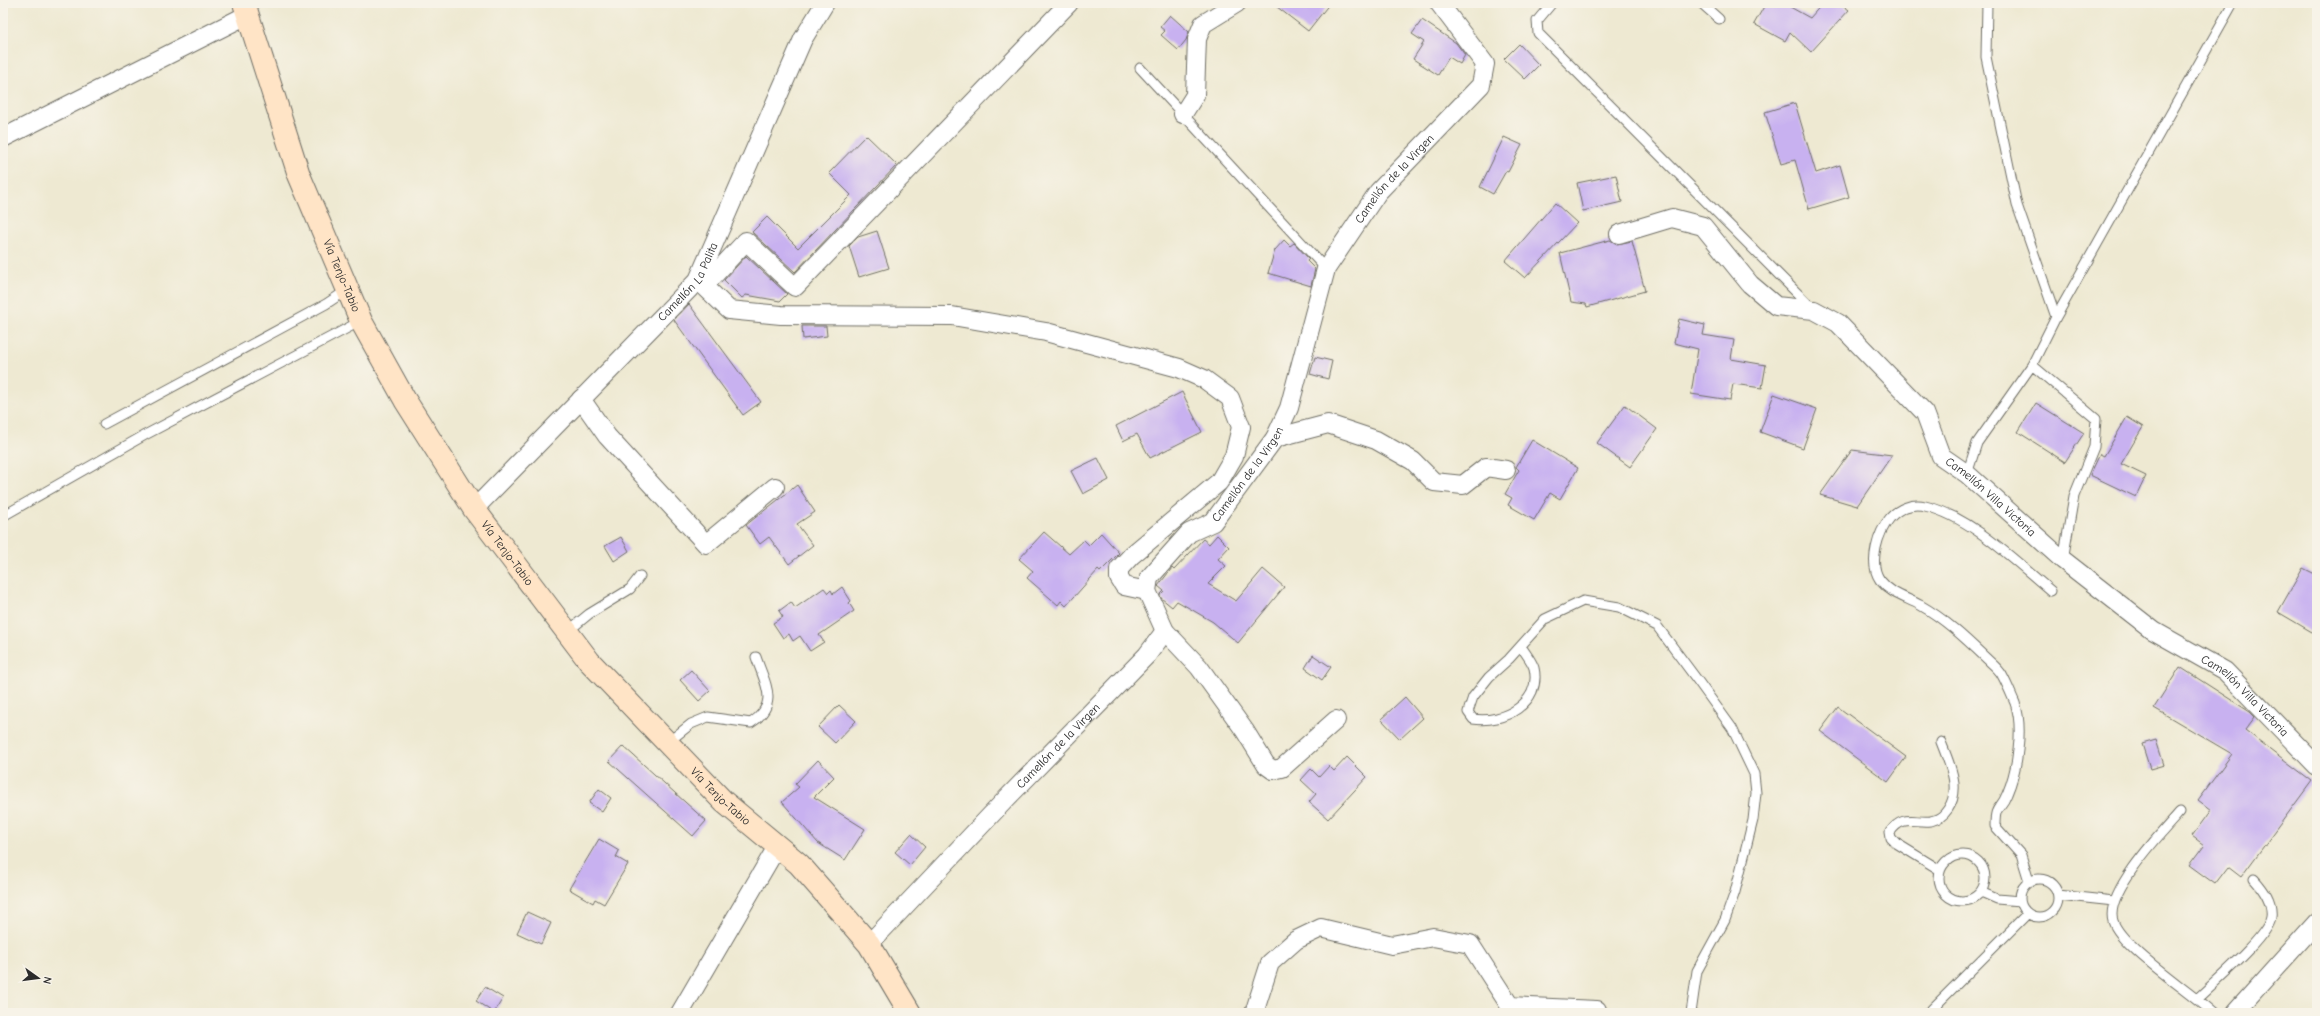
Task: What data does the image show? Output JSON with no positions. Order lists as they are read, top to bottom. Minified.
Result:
{"streets":{"main road":["Vía Tenjo-Tabio"],"street":["Camellón de la Virgen","Camellón La Palita","Camellón Villa Victoria"]},"crossings":[["Camellón de la Virgen","Vía Tenjo-Tabio"],["Vía Tenjo-Tabio","Camellón La Palita"]],"north":"right"}
